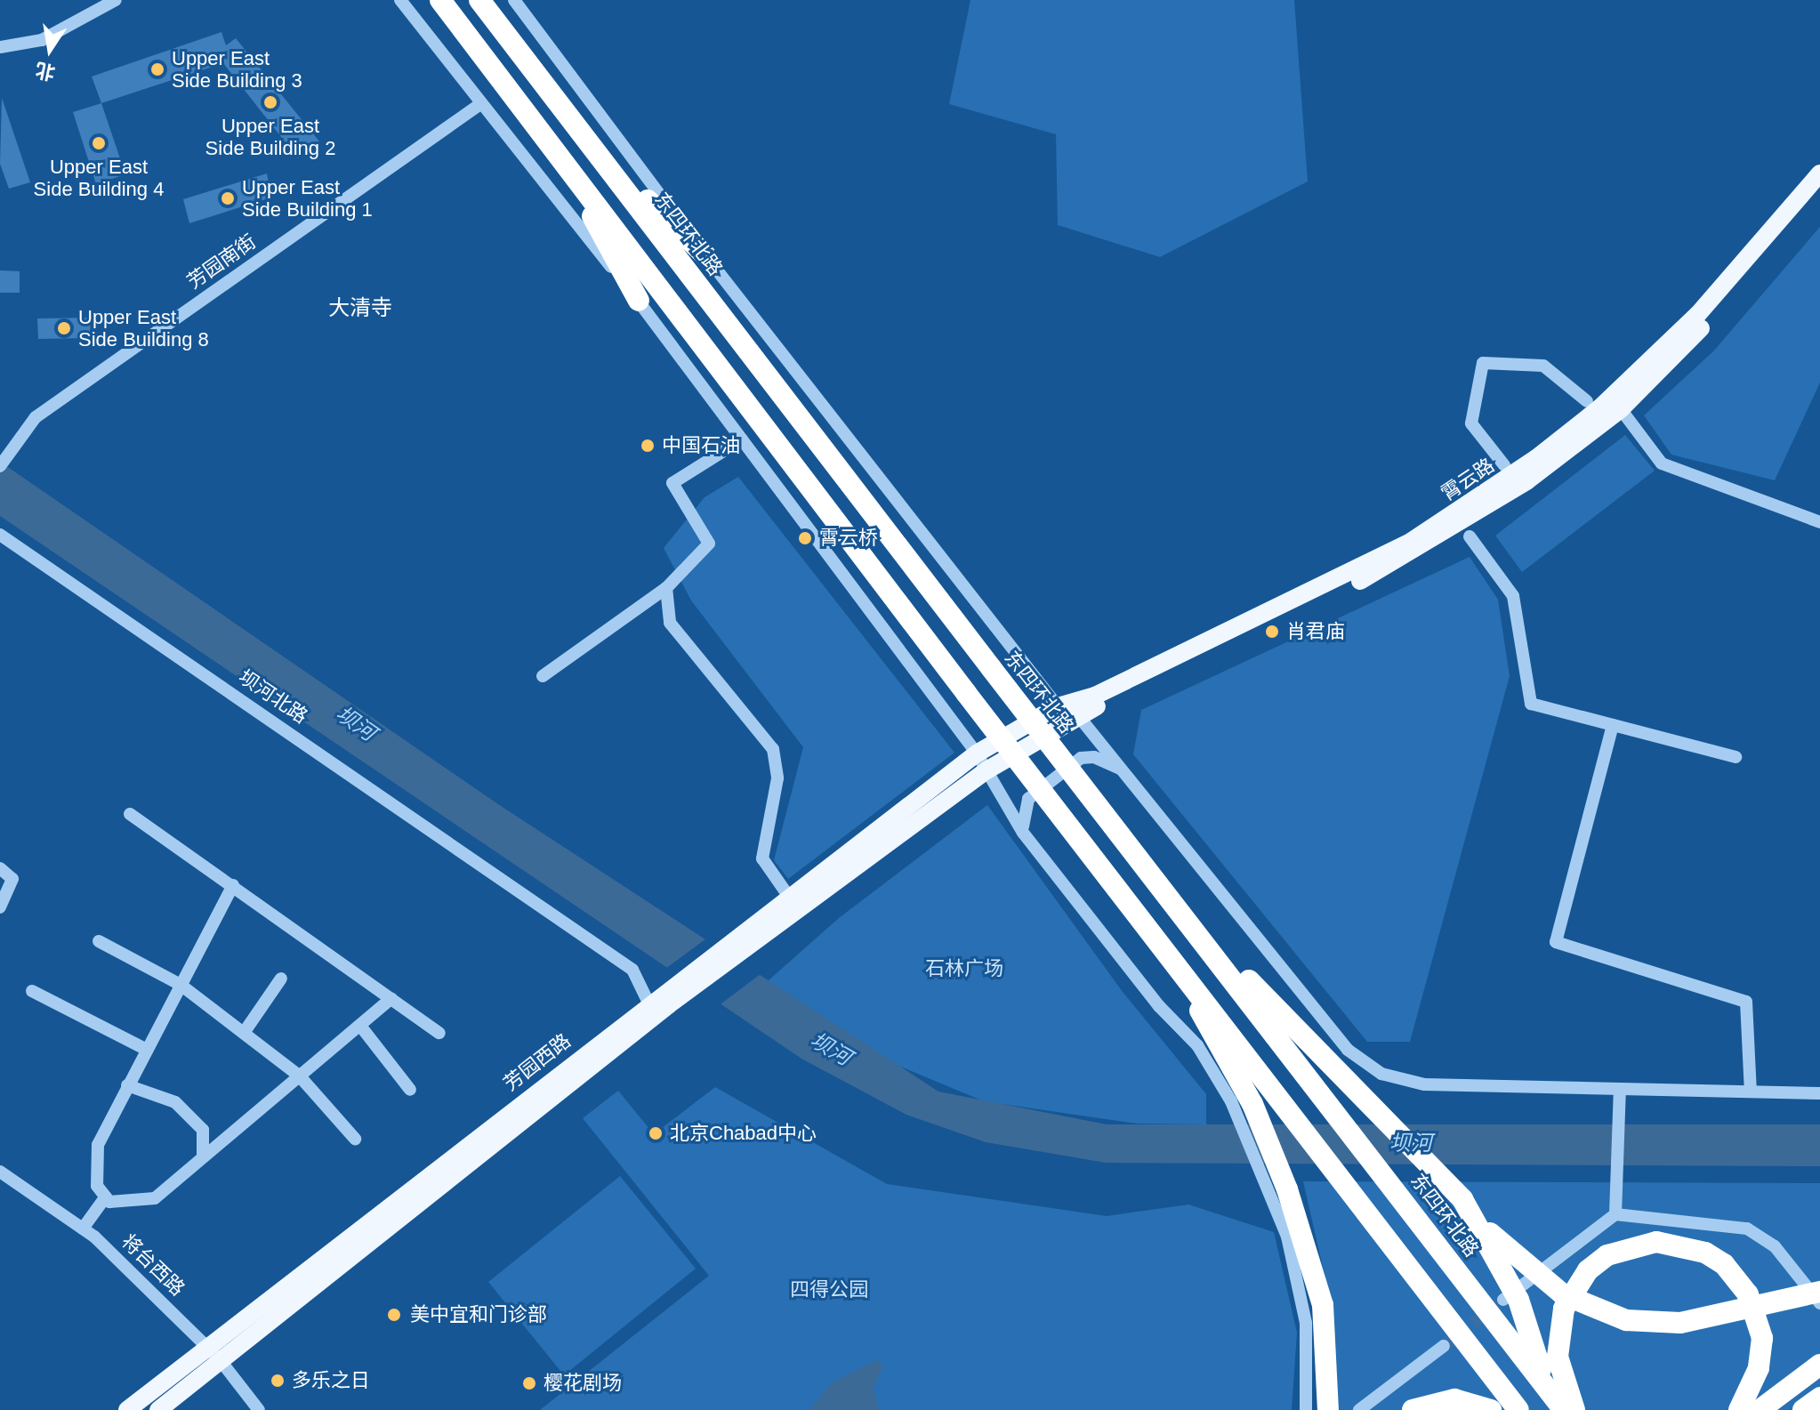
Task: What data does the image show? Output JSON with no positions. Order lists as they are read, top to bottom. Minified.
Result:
{"streets":{"highway":["东四环北路"],"main road":["霄云路","芳园西路"],"street":["芳园南街","坝河北路","将台西路"]},"crossings":[["东四环北路","霄云路"],["霄云路","芳园西路"],["坝河北路","芳园西路"],["芳园西路","将台西路"]],"districts":["大清寺"],"water":["坝河"],"parks":["石林广场","四得公园"],"places":["Upper East Side Building 3","Upper East Side Building 2","Upper East Side Building 4","Upper East Side Building 1","Upper East Side Building 8","中国石油","霄云桥","肖君庙","北京Chabad中心","美中宜和门诊部","多乐之日","樱花剧场"],"north":"bottom"}
